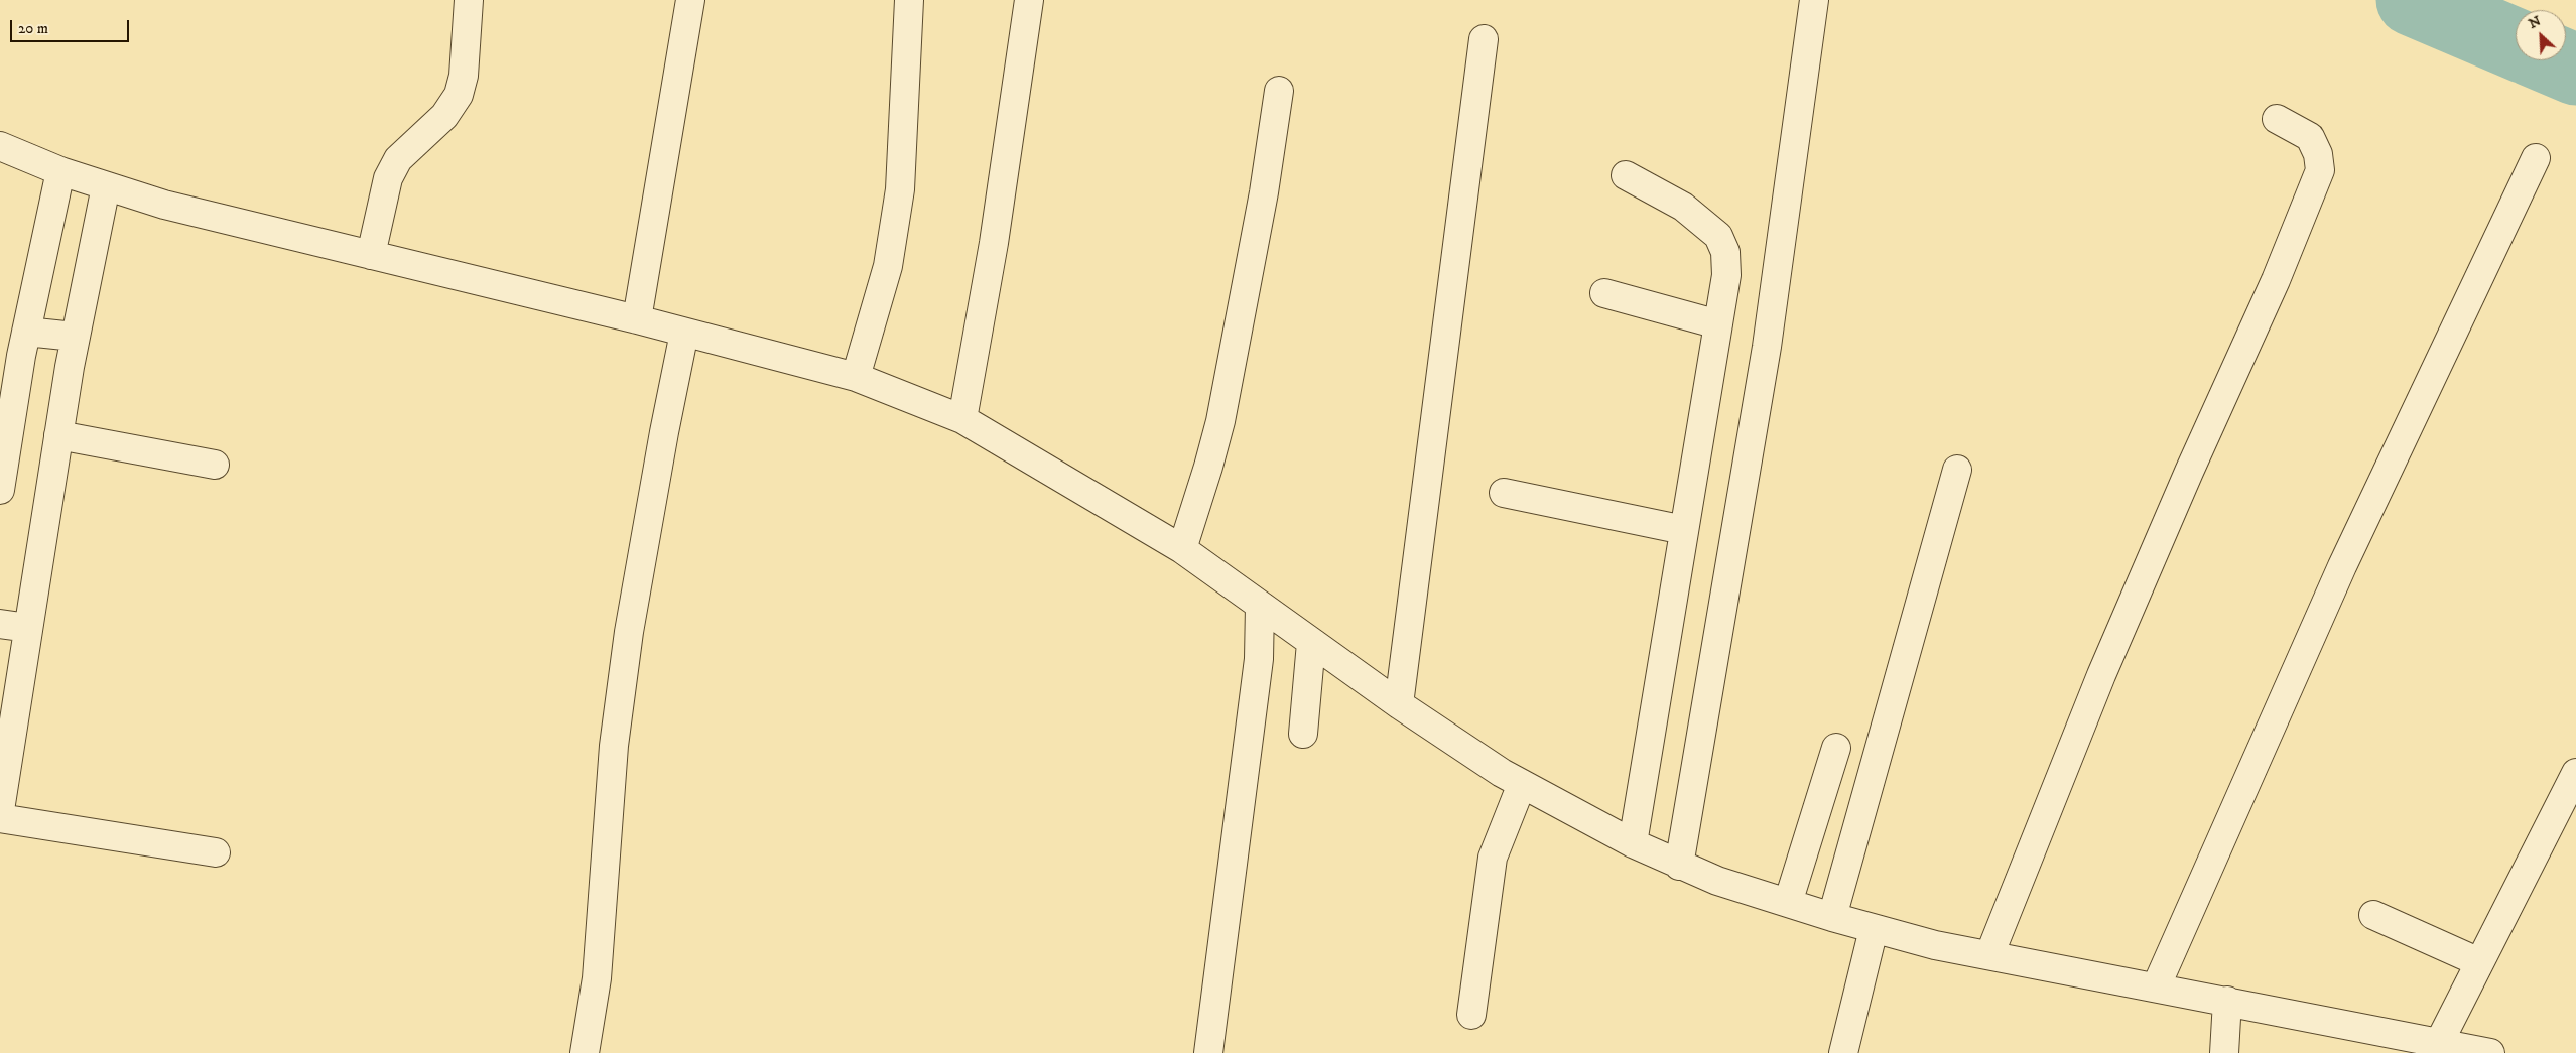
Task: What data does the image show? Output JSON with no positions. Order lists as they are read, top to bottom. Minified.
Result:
{"scale_bar":"20 m","north":"top left"}
